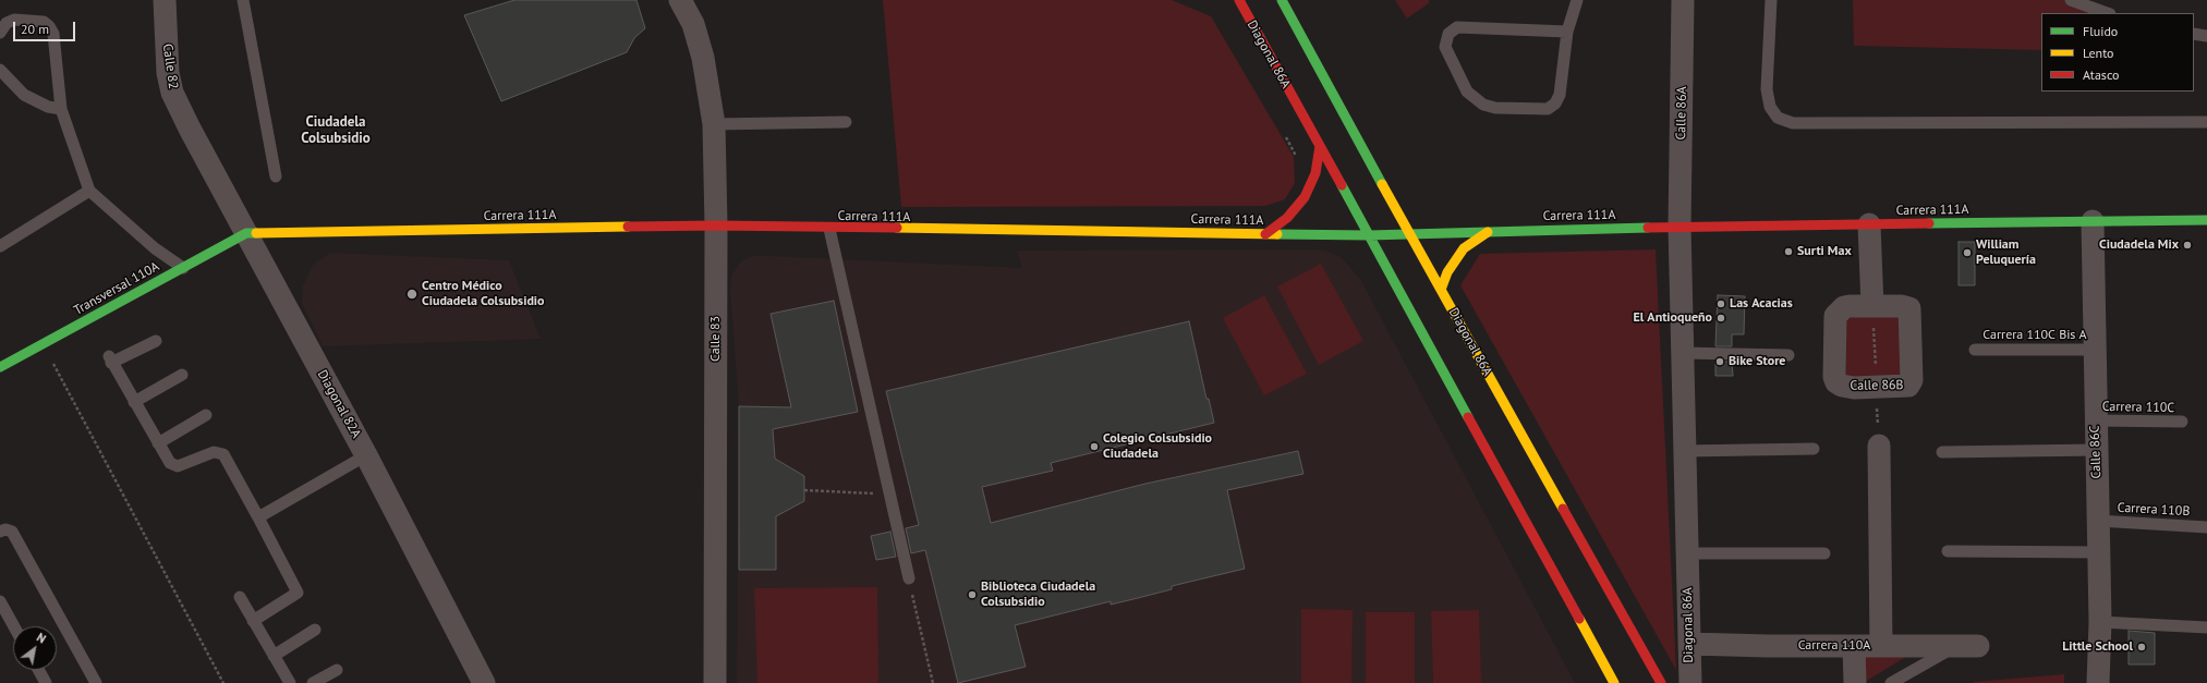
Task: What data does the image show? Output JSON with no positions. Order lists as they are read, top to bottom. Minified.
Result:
{"streets":{"street":["Diagonal 86A","Calle 82","Calle 86A","Carrera 111A","Transversal 110A","Calle 83","Calle 86B","Diagonal 82A","Calle 86C","Carrera 110A"],"lane":["Carrera 110C Bis A","Carrera 110C","Carrera 110B"]},"crossings":[["Diagonal 86A","Calle 86A"],["Diagonal 86A","Carrera 111A"],["Diagonal 86A","Carrera 110A"],["Calle 82","Diagonal 82A"],["Calle 86A","Carrera 111A"],["Carrera 111A","Transversal 110A"],["Carrera 111A","Calle 83"],["Carrera 111A","Diagonal 82A"],["Carrera 111A","Calle 86C"],["Transversal 110A","Diagonal 82A"],["Carrera 110C Bis A","Calle 86C"],["Carrera 110C","Calle 86C"],["Calle 86C","Carrera 110B"]],"districts":["Ciudadela Colsubsidio"],"places":["Ciudadela Mix","Surti Max","William Peluquería","Centro Médico Ciudadela Colsubsidio","Las Acacias","El Antioqueño","Bike Store","Colegio Colsubsidio Ciudadela","Biblioteca Ciudadela Colsubsidio","Little School"],"legend":["Fluido","Lento","Atasco"],"scale_bar":"20 m","north":"top right"}
